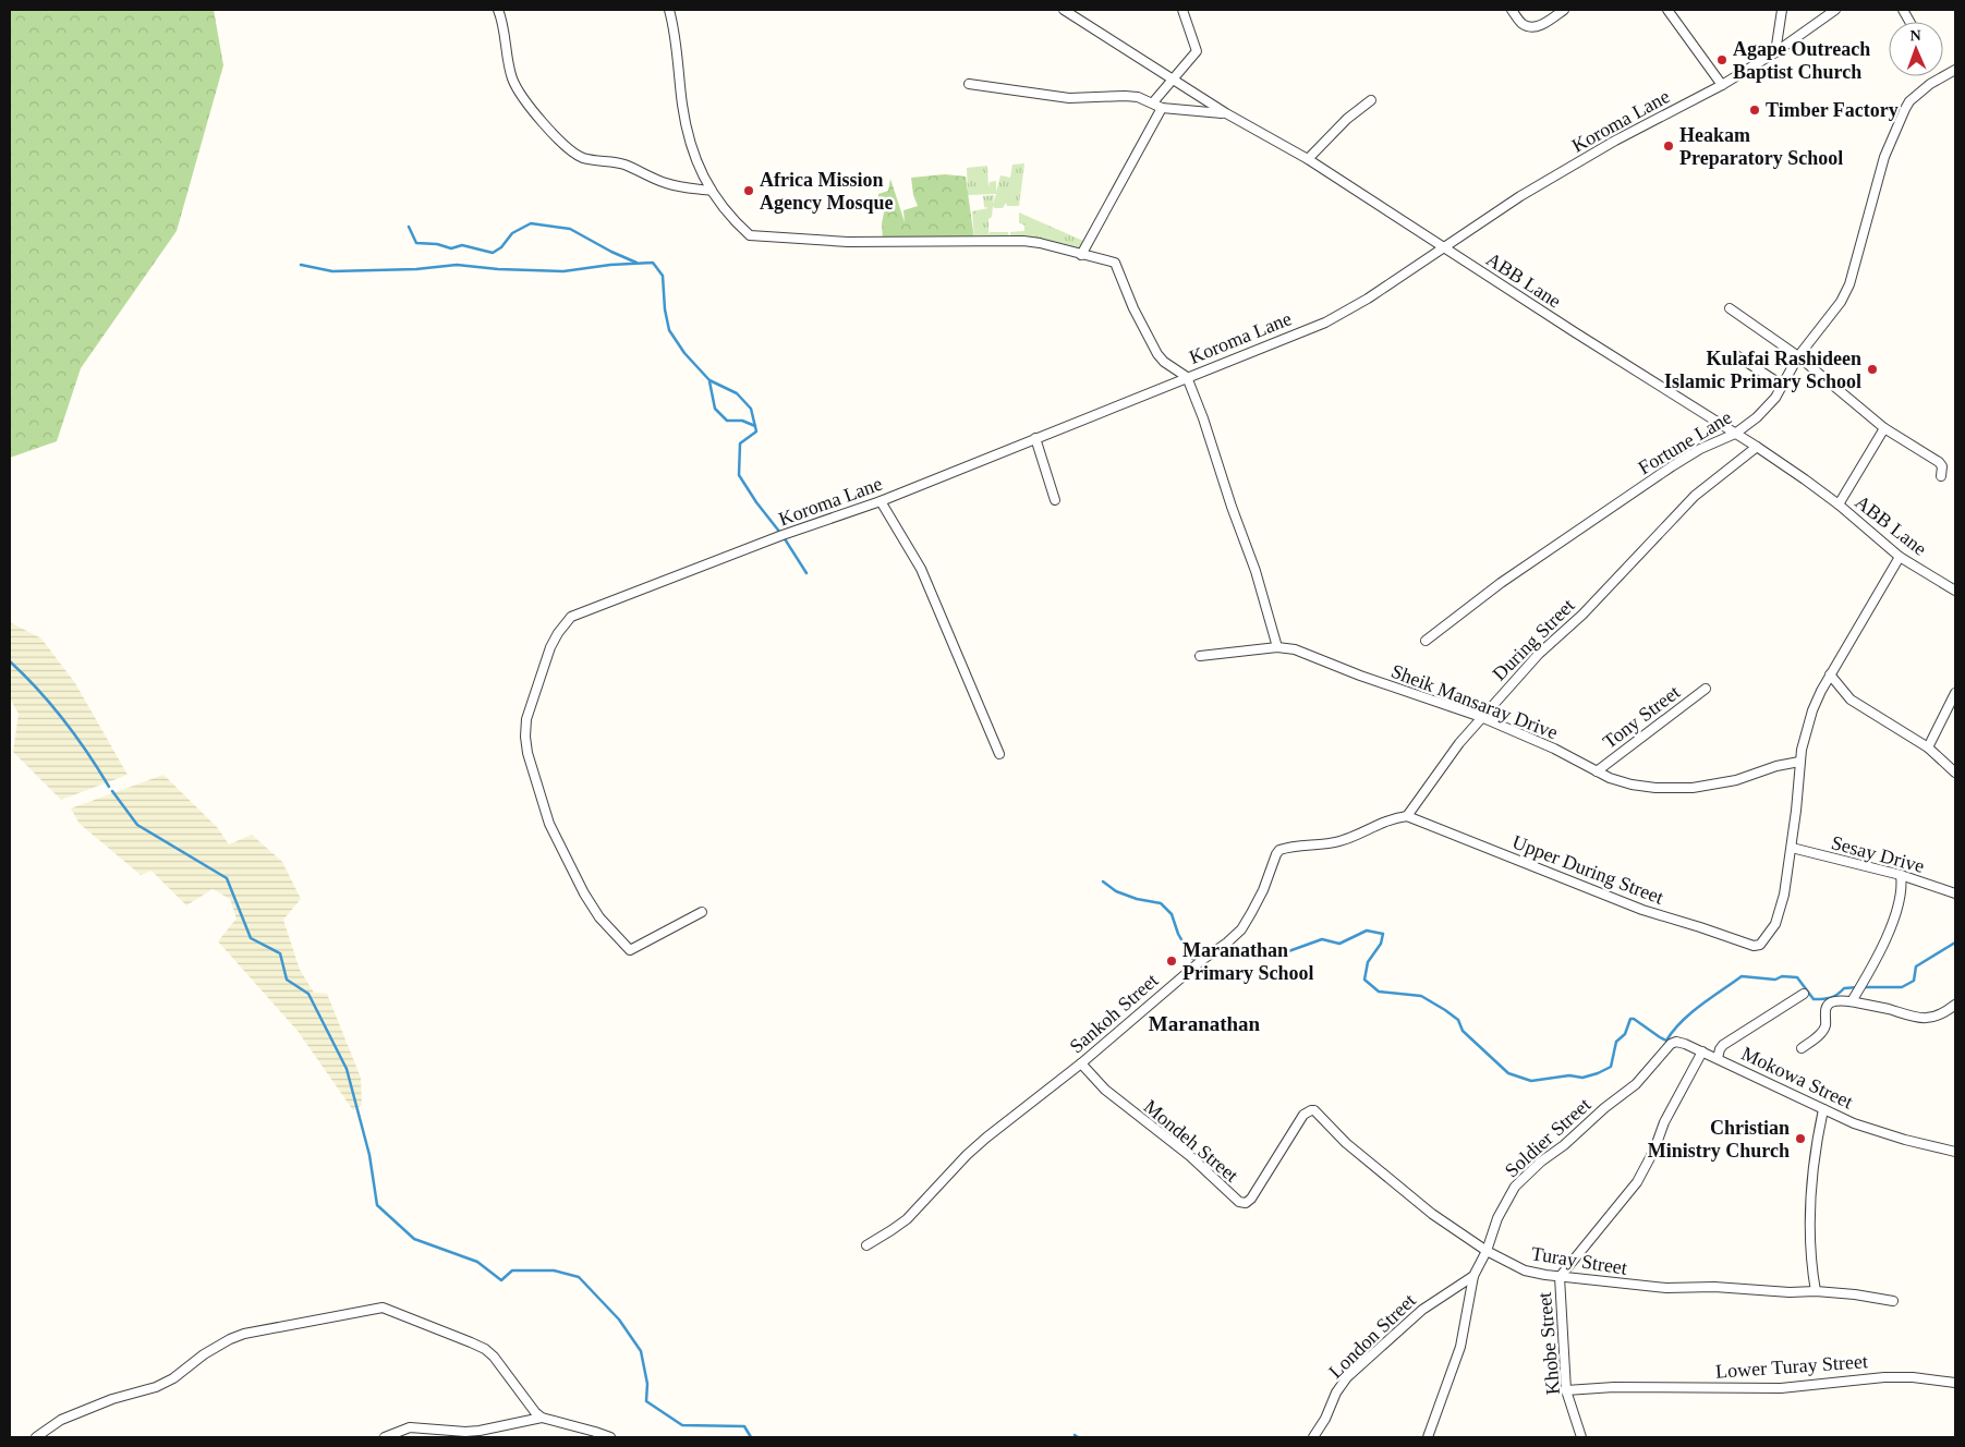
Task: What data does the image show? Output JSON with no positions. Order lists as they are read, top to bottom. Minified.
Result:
{"streets":{"street":["Koroma Lane","ABB Lane","Fortune Lane","During Street","Sheik Mansaray Drive","Tony Street","Sesay Drive","Upper During Street","Sankoh Street","Mokowa Street","Soldier Street","Mondeh Street","Turay Street","London Street","Khobe Street","Lower Turay Street"]},"crossings":[["Koroma Lane","ABB Lane"],["ABB Lane","Fortune Lane"],["ABB Lane","During Street"],["During Street","Sheik Mansaray Drive"],["During Street","Upper During Street"],["During Street","Sankoh Street"],["Sheik Mansaray Drive","Tony Street"],["Sesay Drive","Upper During Street"],["Upper During Street","Sankoh Street"],["Sankoh Street","Mondeh Street"],["Mokowa Street","Soldier Street"],["Soldier Street","Turay Street"],["Soldier Street","London Street"],["Mondeh Street","Turay Street"],["Turay Street","Khobe Street"],["Khobe Street","Lower Turay Street"]],"districts":["Maranathan"],"places":["Agape Outreach Baptist Church","Timber Factory","Heakam Preparatory School","Africa Mission Agency Mosque","Kulafai Rashideen Islamic Primary School","Maranathan Primary School","Christian Ministry Church"],"north":"top"}
